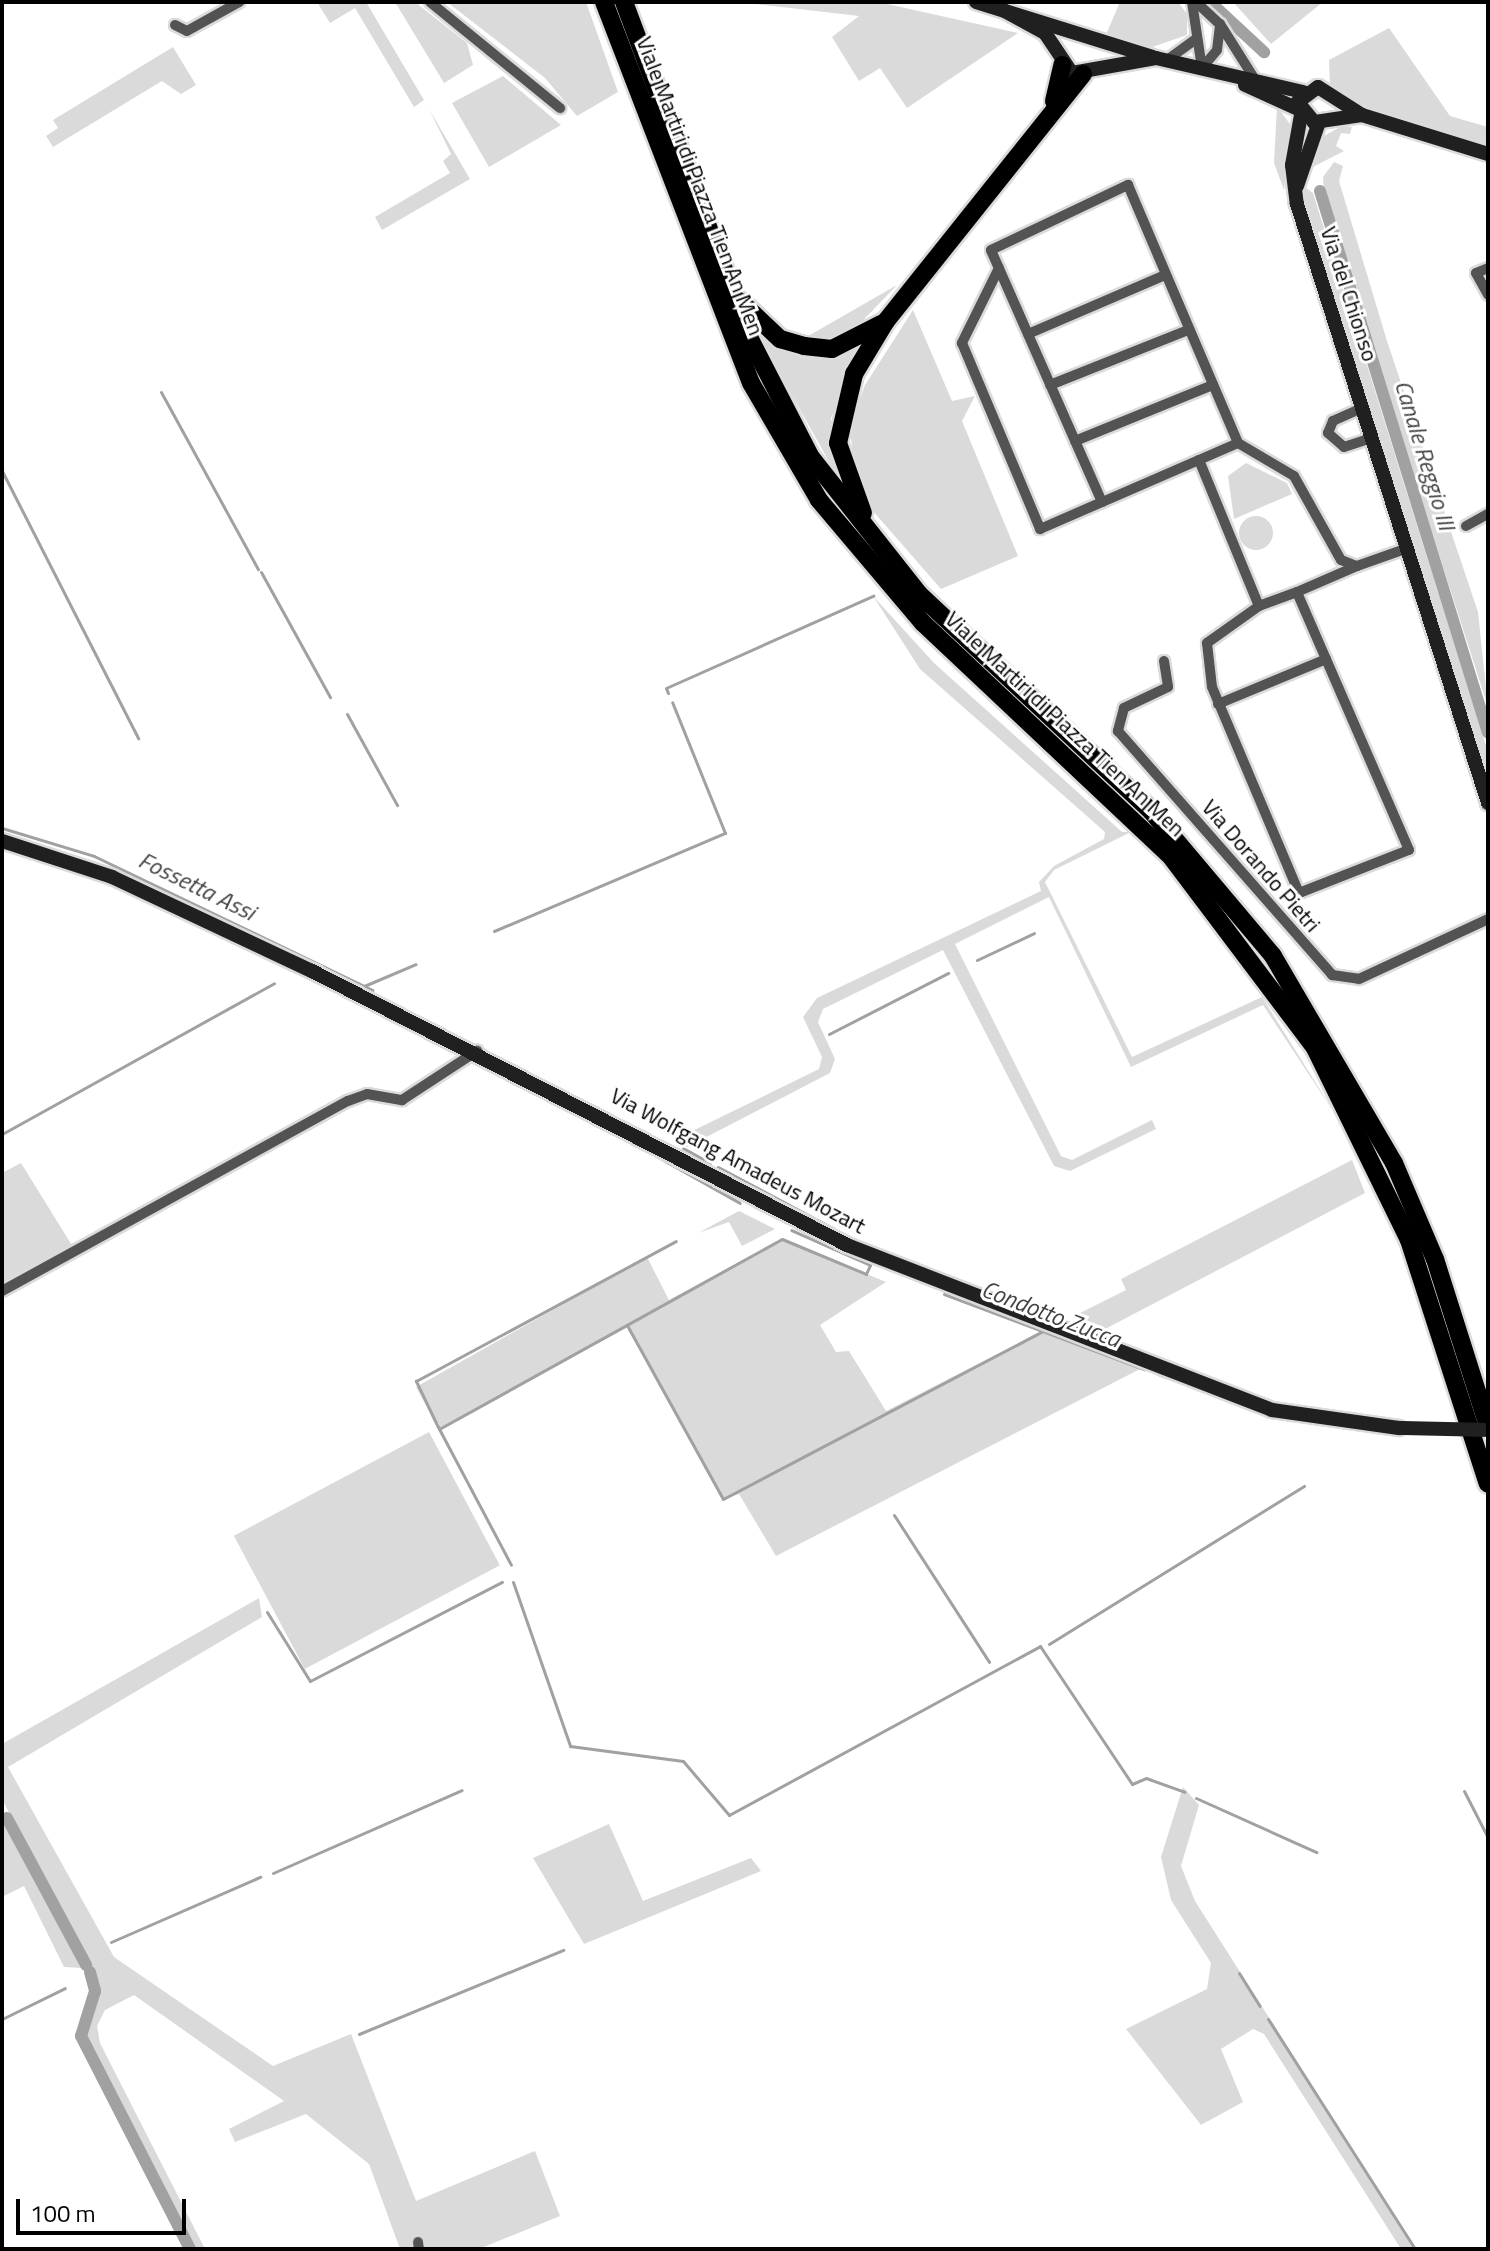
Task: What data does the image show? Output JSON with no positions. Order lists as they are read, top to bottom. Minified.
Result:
{"streets":{"highway":["Viale Martiri di Piazza Tien An Men"],"main road":["Via del Chionso","Via Wolfgang Amadeus Mozart"],"street":["Via Dorando Pietri"]},"crossings":[["Viale Martiri di Piazza Tien An Men","Via Wolfgang Amadeus Mozart"]],"water":["Canale Reggio III","Fossetta Assi","Condotto Zucca"],"scale_bar":"100 m"}
